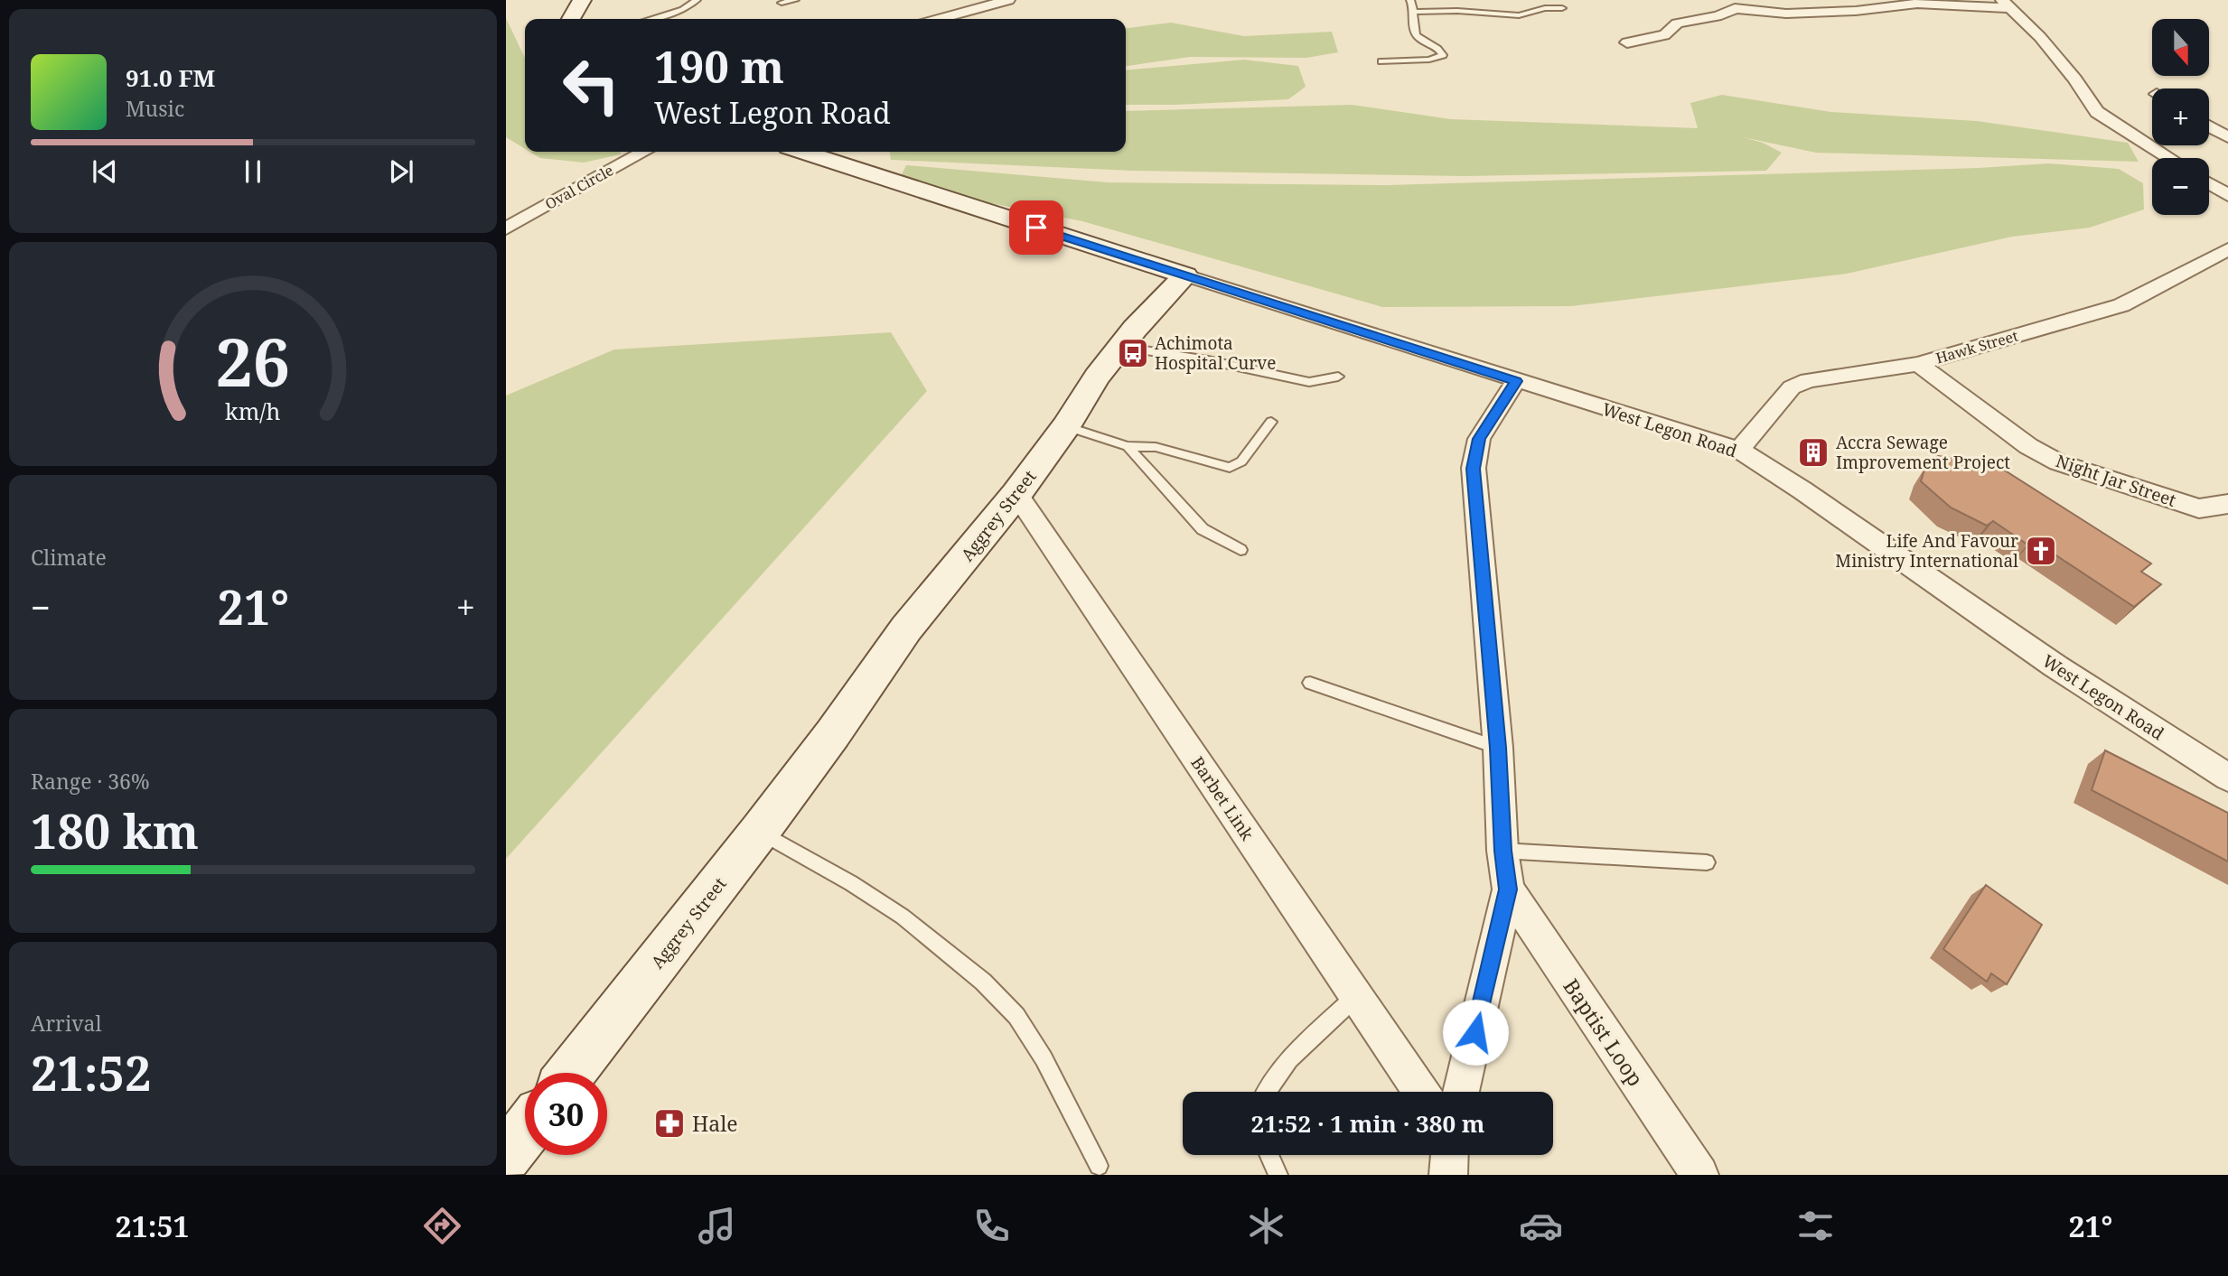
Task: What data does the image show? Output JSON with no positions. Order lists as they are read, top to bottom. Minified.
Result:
{"streets":{"main road":["Aggrey Street"],"street":["Oval Circle","Hawk Street","West Legon Road","Night Jar Street","Barbet Link","Baptist Loop"]},"crossings":[["Hawk Street","West Legon Road"],["Hawk Street","Night Jar Street"],["West Legon Road","Aggrey Street"],["Aggrey Street","Barbet Link"]],"places":{"bus stop":["Achimota Hospital Curve"],"building":["Accra Sewage Improvement Project"],"church":["Life And Favour Ministry International"],"pharmacy":["Hale"]},"north":"bottom","page":{"map_buttons":["+","−"],"turn":["190 m","West Legon Road"],"song":["91.0 FM","Music"],"tile":["Climate",["Range · 36%","180 km"],["Arrival","21:52"]],"heat":["−","21°","+"],"limit":"30","trip":"21:52 · 1 min · 380 m","tabs":["21:51","21°"],"gauge":["26","km/h"]}}
